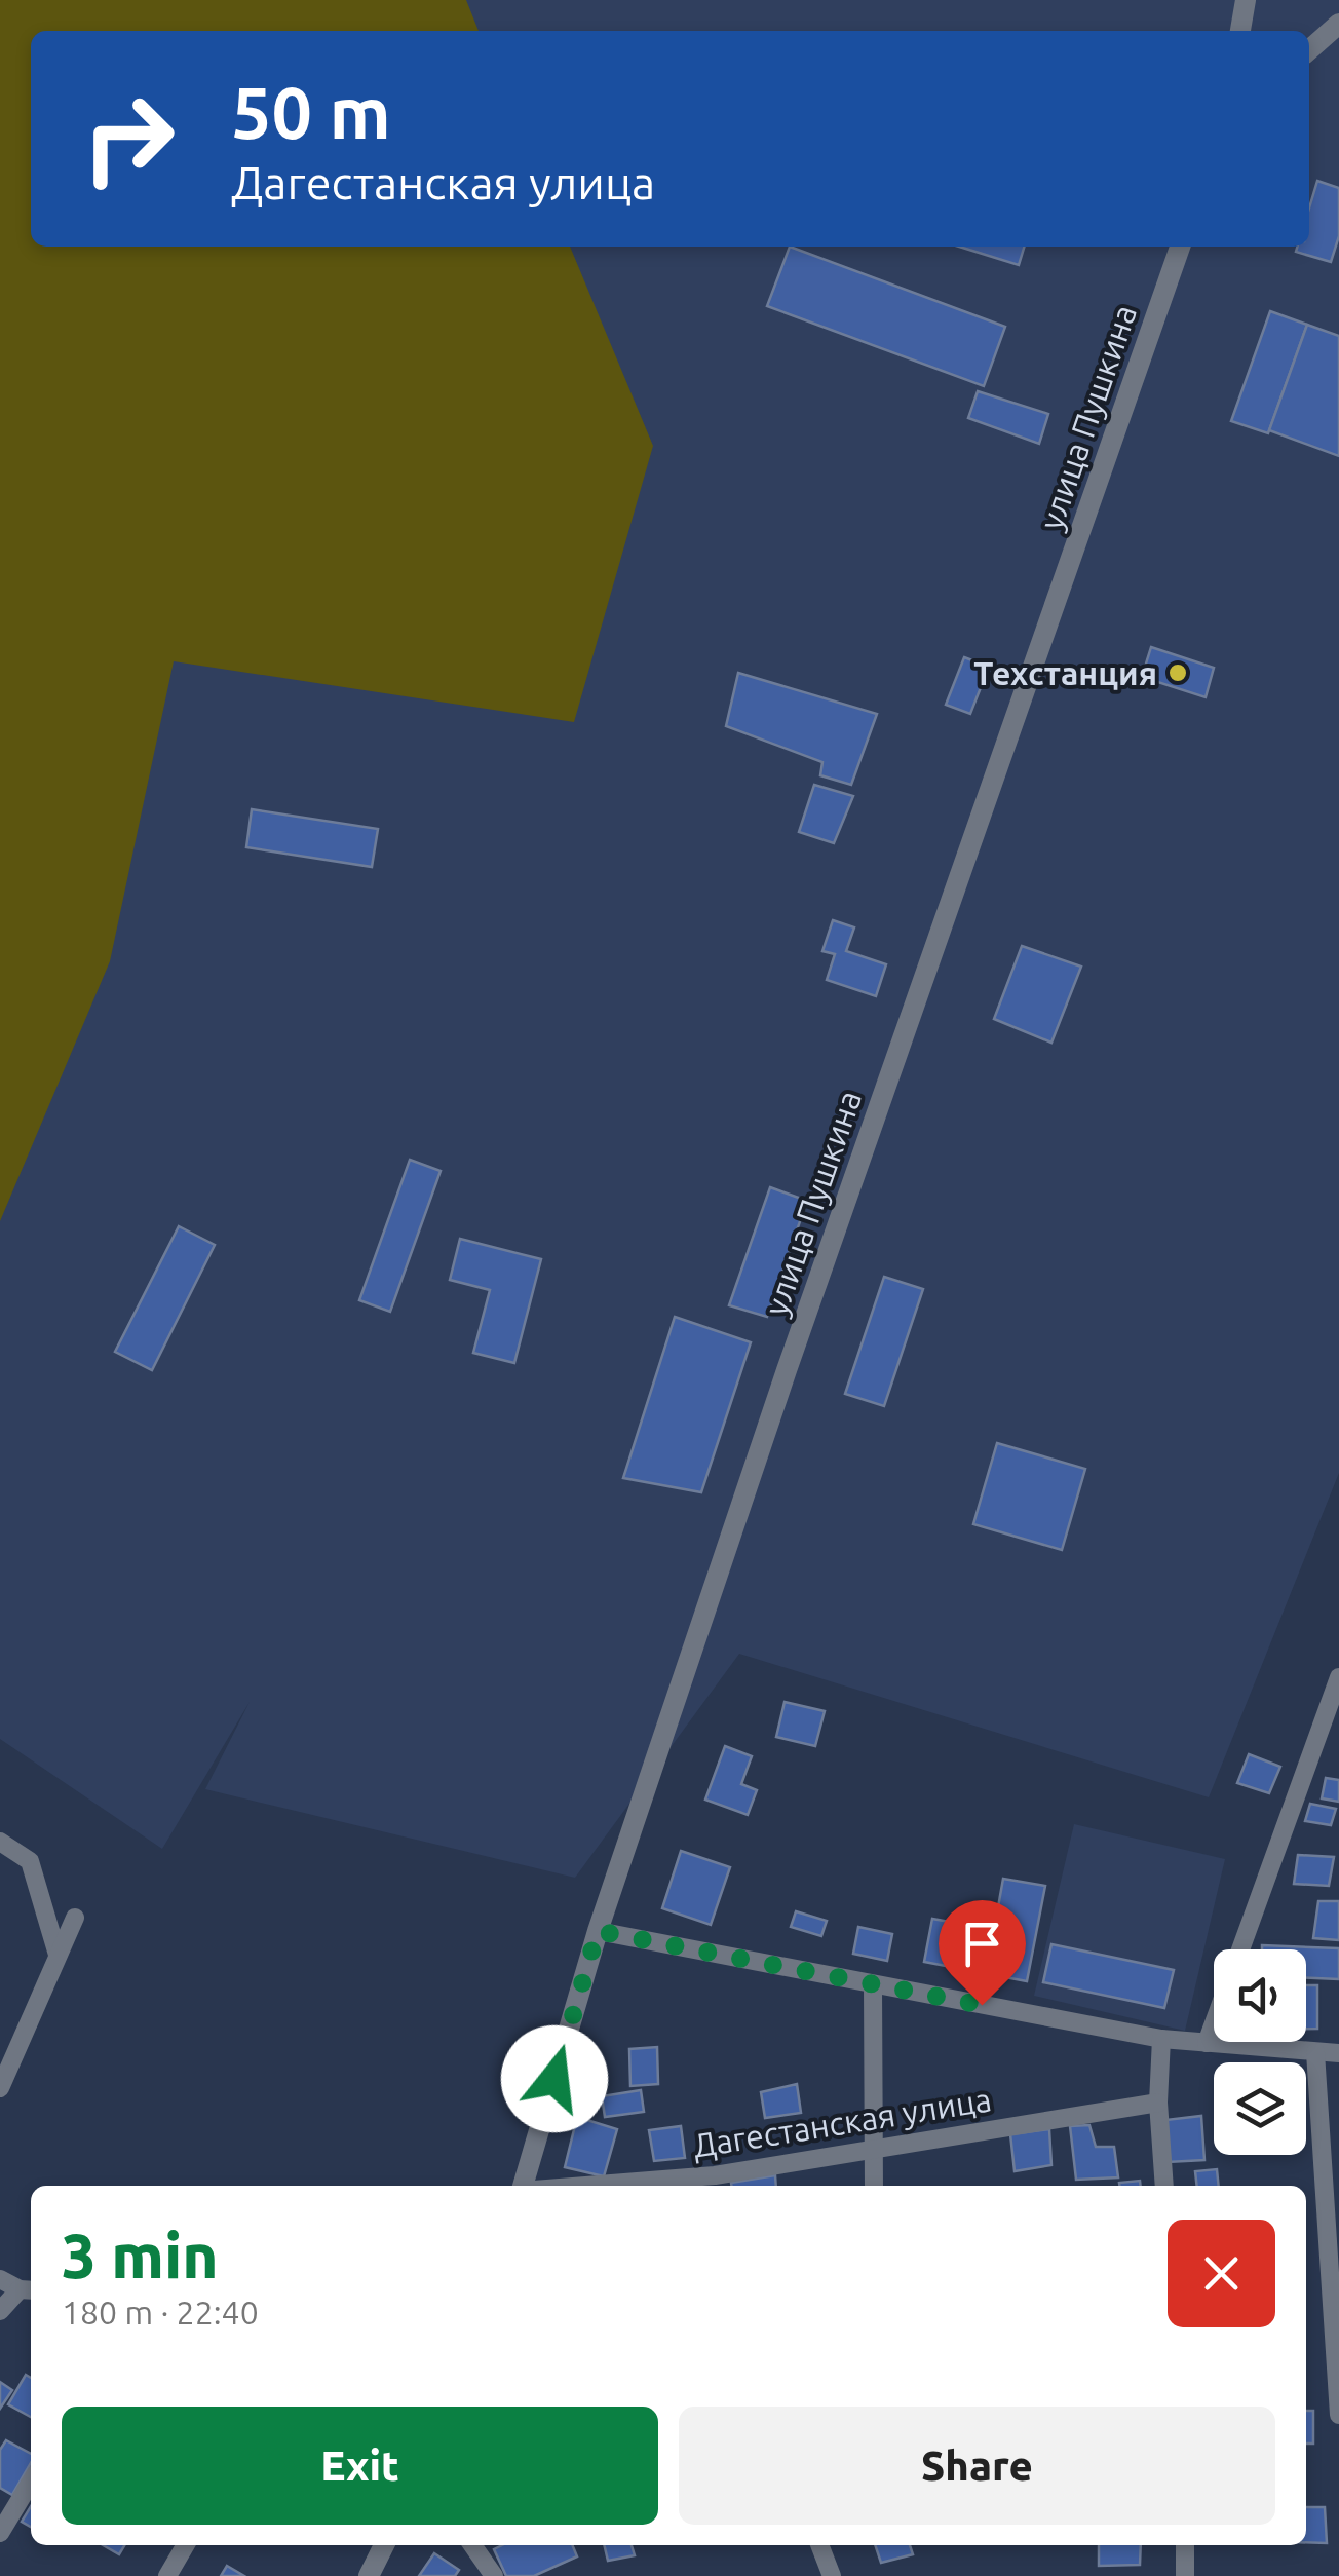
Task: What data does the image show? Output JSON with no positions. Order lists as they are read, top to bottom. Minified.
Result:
{"streets":{"street":["улица Пушкина","Дагестанская улица"]},"places":["Техстанция"],"page":{"turn":["50 m","Дагестанская улица"],"heading":["3 min","180 m · 22:40"],"buttons":["Exit","Share"]}}
